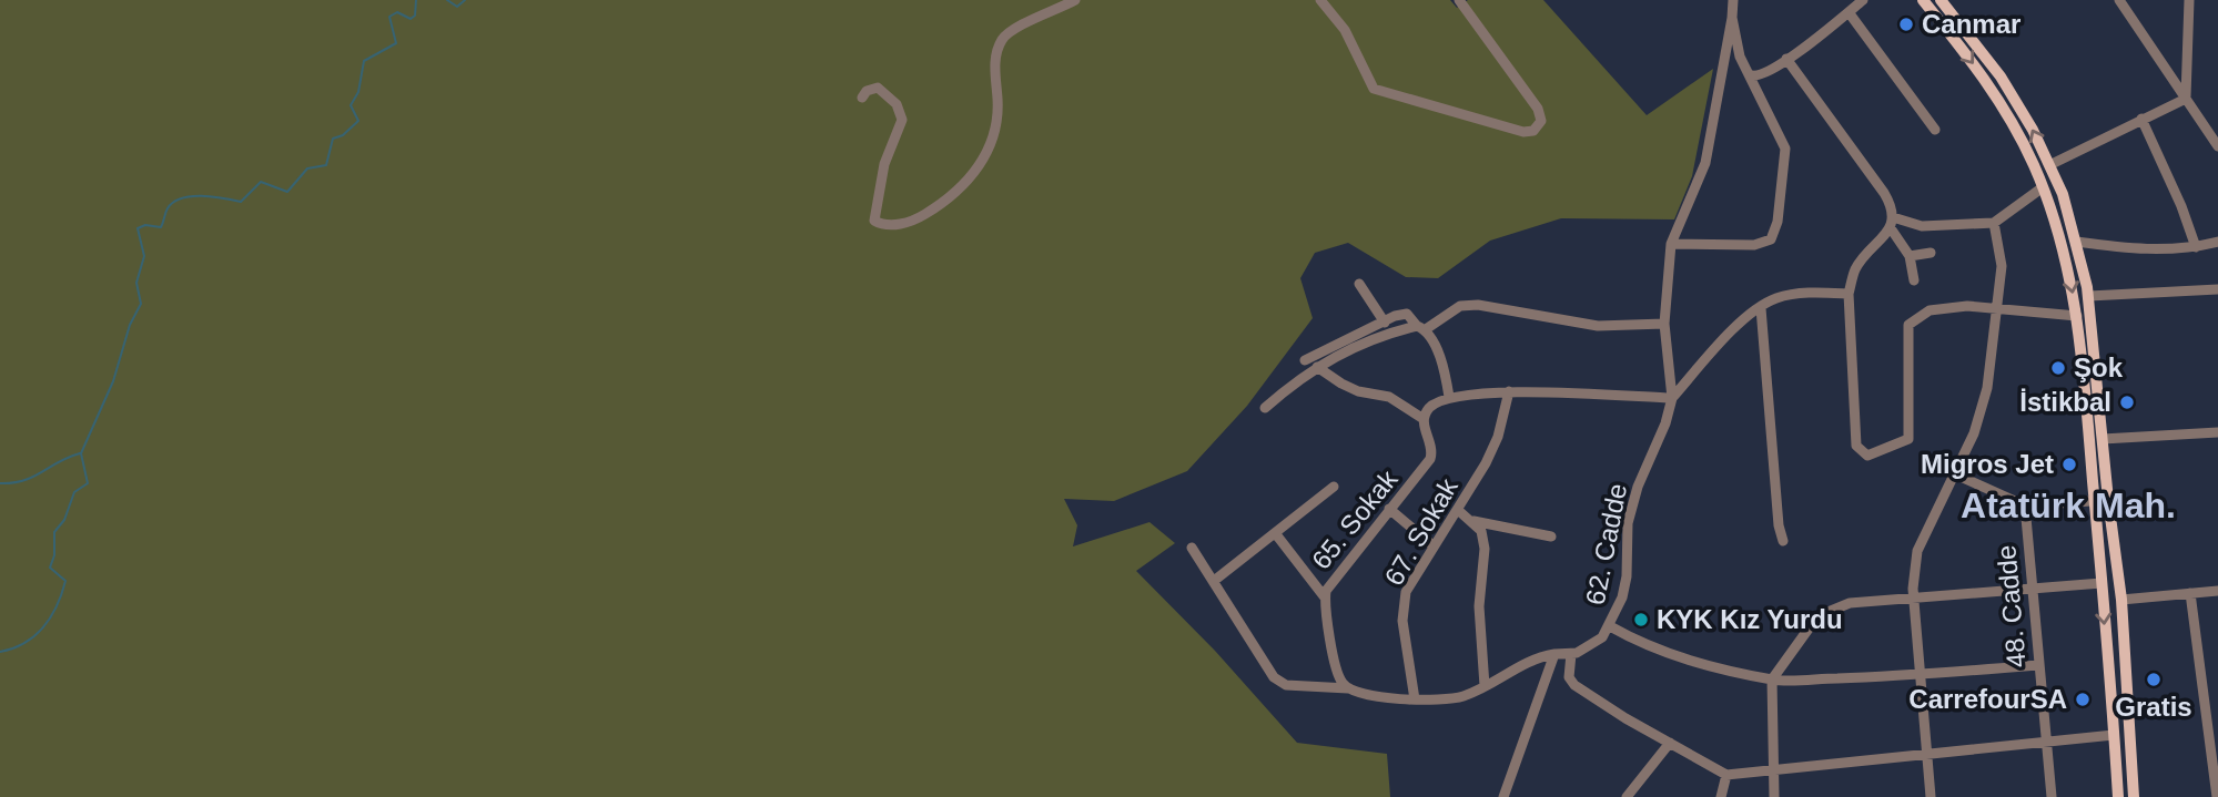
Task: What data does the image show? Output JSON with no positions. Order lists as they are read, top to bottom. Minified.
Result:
{"streets":{"street":["65. Sokak","67. Sokak","62. Cadde","48. Cadde"]},"districts":["Atatürk Mah."],"places":["Canmar","Şok","İstikbal","Migros Jet","KYK Kız Yurdu","Gratis","CarrefourSA"]}
